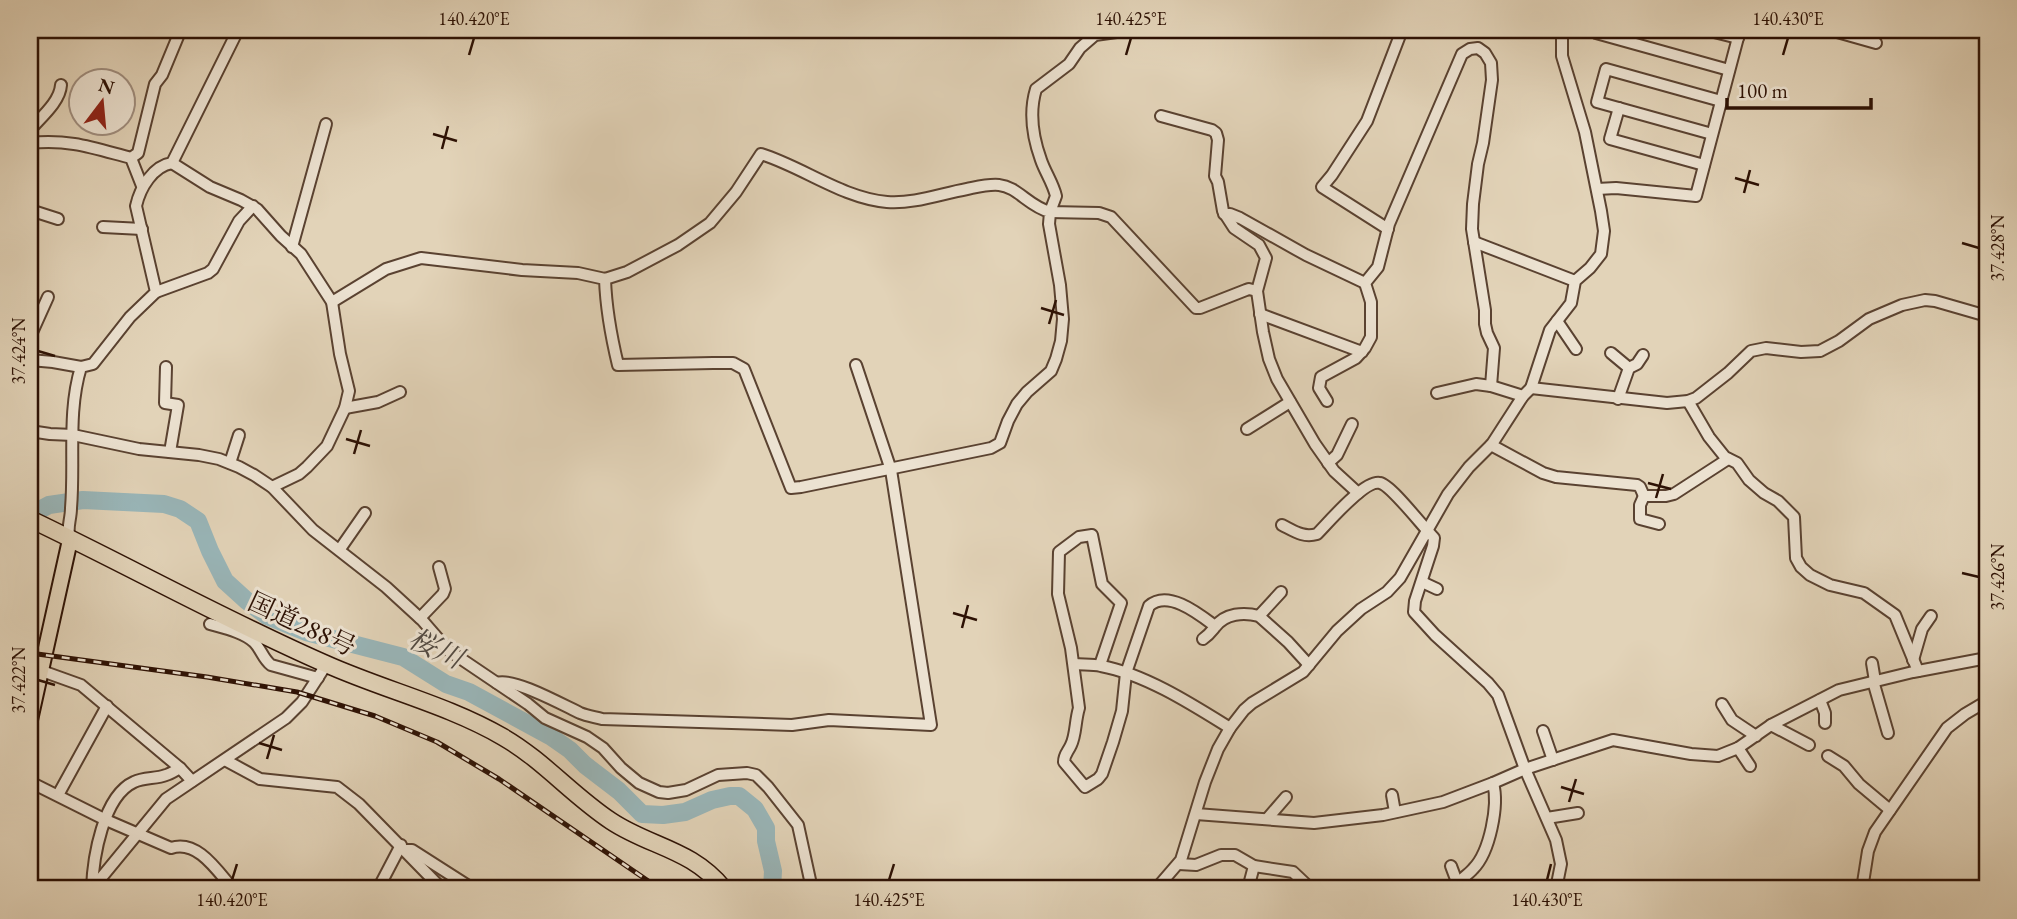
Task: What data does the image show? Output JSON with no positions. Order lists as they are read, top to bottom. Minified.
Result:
{"streets":{"highway":["国道288号"]},"water":["桜川"],"scale_bar":"100 m","north":"top","coordinates":["140.420°E","140.425°E","140.430°E","37.428°N","37.424°N","37.426°N","37.422°N"]}
